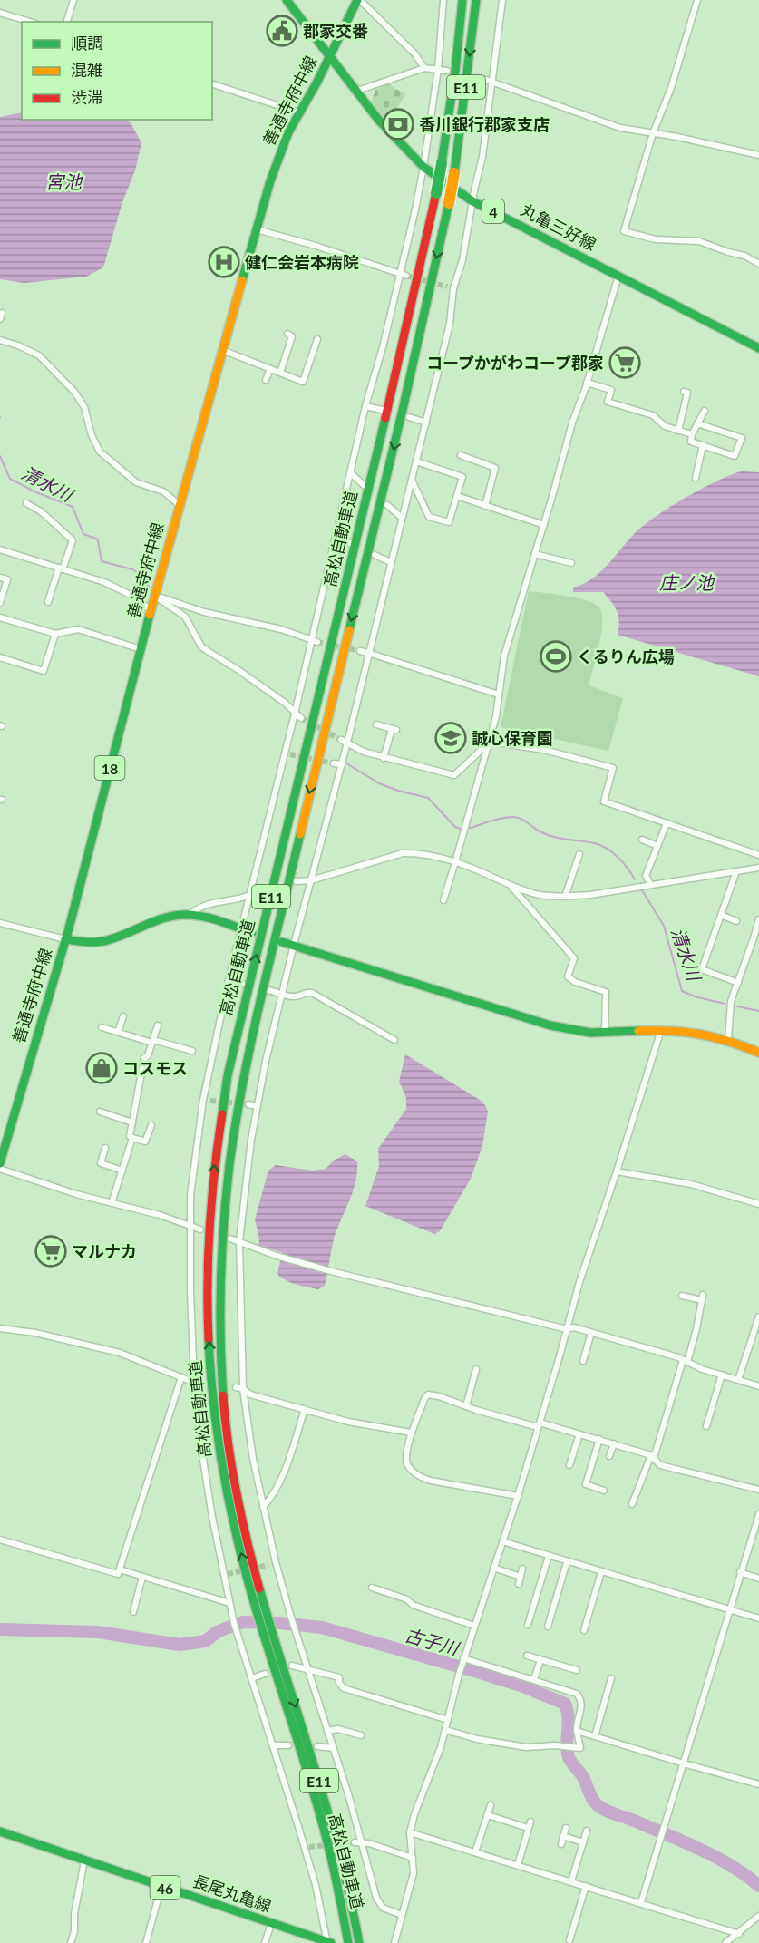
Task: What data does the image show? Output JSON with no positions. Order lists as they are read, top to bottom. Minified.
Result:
{"streets":{"main road":["E11","善通寺府中線","4","丸亀三好線","高松自動車道","18","46","長尾丸亀線"]},"crossings":[["善通寺府中線","丸亀三好線"]],"water":["宮池","清水川","庄ノ池","古子川"],"places":{"public building":["郡家交番"],"bank":["香川銀行郡家支店"],"hospital":["健仁会岩本病院"],"supermarket":["コープかがわコープ郡家","マルナカ"],"sports":["くるりん広場"],"school or university":["誠心保育園"],"shop":["コスモス"]},"legend":["順調","混雑","渋滞"]}
